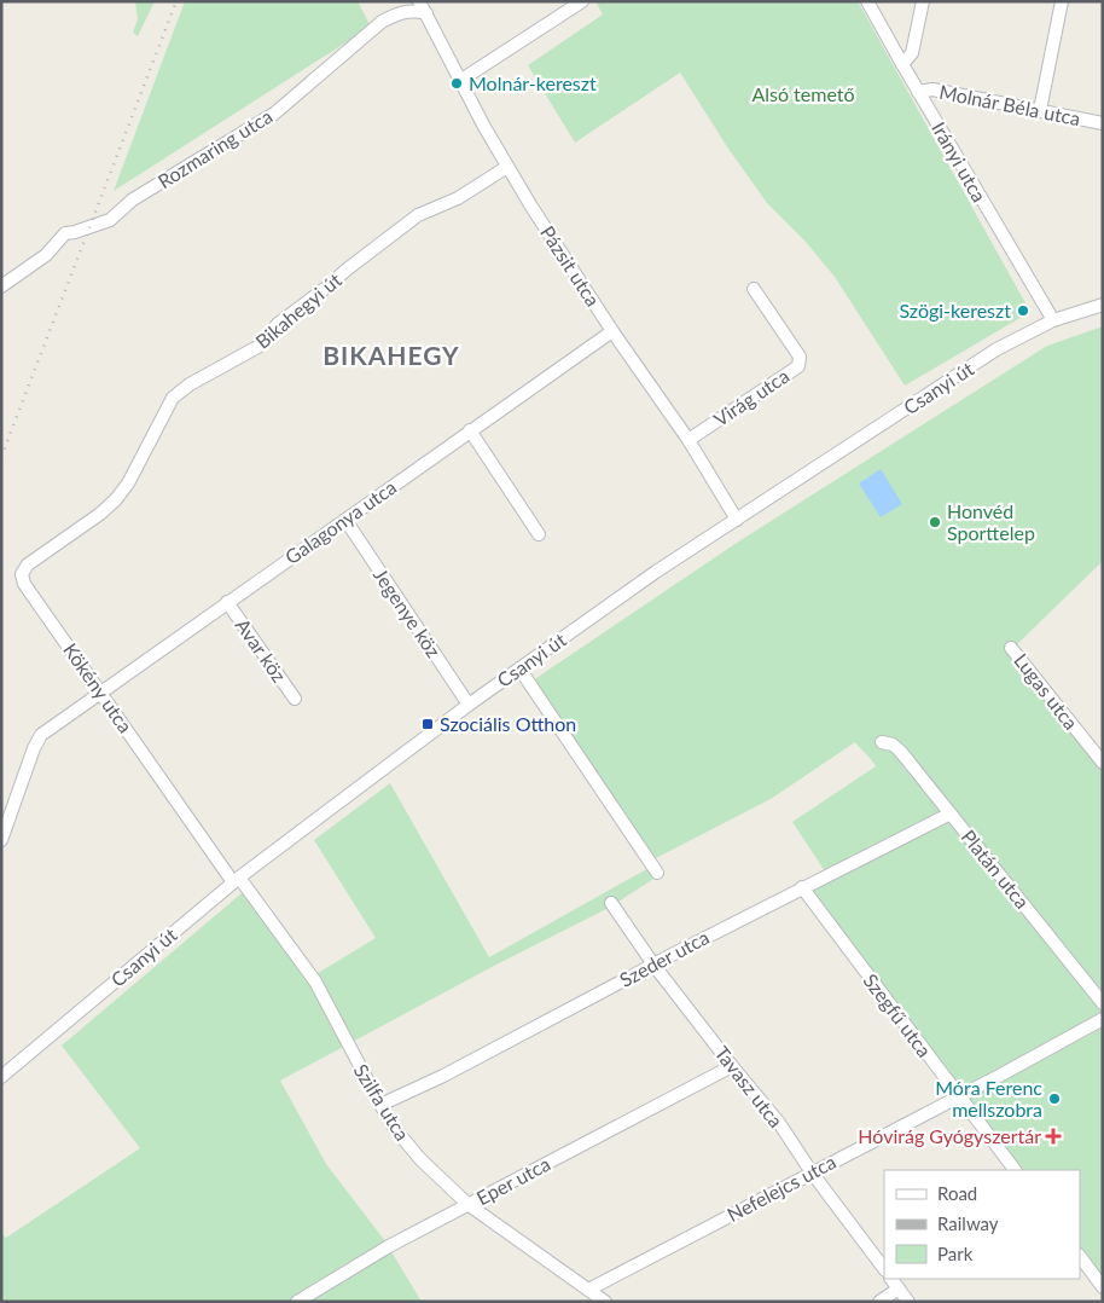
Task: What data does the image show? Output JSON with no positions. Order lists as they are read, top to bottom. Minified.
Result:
{"streets":{"street":["Molnár Béla utca","Rozmaring utca","Irányi utca","Pázsit utca","Bikahegyi út","Csanyi út","Virág utca","Galagonya utca","Jegenye köz","Avar köz","Kökény utca","Lugas utca","Platán utca","Szeder utca","Szegfű utca","Tavasz utca","Szilfa utca","Eper utca","Nefelejcs utca"]},"crossings":[["Molnár Béla utca","Irányi utca"],["Rozmaring utca","Pázsit utca"],["Irányi utca","Csanyi út"],["Pázsit utca","Bikahegyi út"],["Pázsit utca","Csanyi út"],["Pázsit utca","Virág utca"],["Pázsit utca","Galagonya utca"],["Bikahegyi út","Kökény utca"],["Csanyi út","Jegenye köz"],["Csanyi út","Kökény utca"],["Csanyi út","Szilfa utca"],["Galagonya utca","Jegenye köz"],["Galagonya utca","Avar köz"],["Galagonya utca","Kökény utca"],["Kökény utca","Szilfa utca"],["Platán utca","Szeder utca"],["Szeder utca","Szegfű utca"],["Szeder utca","Tavasz utca"],["Szeder utca","Szilfa utca"],["Szegfű utca","Nefelejcs utca"],["Tavasz utca","Eper utca"],["Tavasz utca","Nefelejcs utca"],["Szilfa utca","Eper utca"],["Szilfa utca","Nefelejcs utca"]],"districts":["BIKAHEGY"],"parks":["Alsó temető"],"places":{"other":["Molnár-kereszt","Szögi-kereszt","Honvéd Sporttelep","Móra Ferenc mellszobra"],"transit":["Szociális Otthon"],"health":["Hóvirág Gyógyszertár"]},"legend":["Road","Railway","Park"]}
